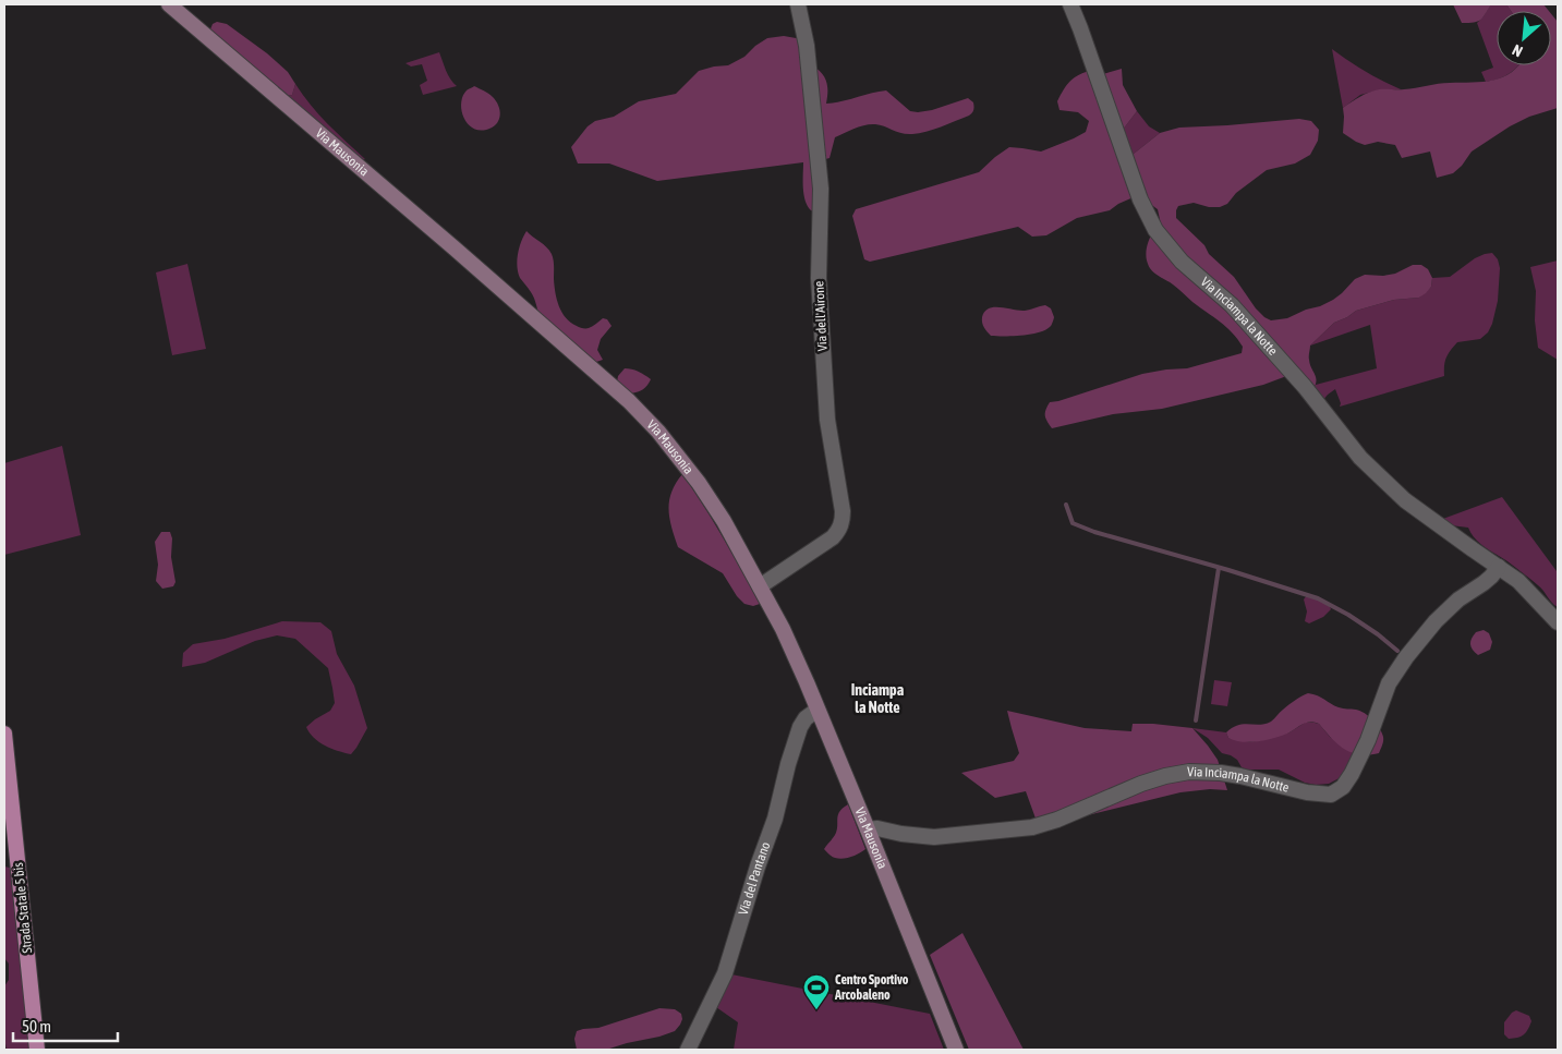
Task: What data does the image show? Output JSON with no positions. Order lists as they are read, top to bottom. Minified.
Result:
{"streets":{"main road":["Via Mausonia","Strada Statale 5 bis"],"street":["Via dell'Airone","Via Inciampa la Notte","Via del Pantano"]},"crossings":[["Via Mausonia","Via dell'Airone"],["Via Mausonia","Via Inciampa la Notte"],["Via Mausonia","Via del Pantano"]],"districts":["Inciampa la Notte"],"places":{"sports":["Centro Sportivo Arcobaleno"]},"scale_bar":"50 m","north":"bottom left"}
